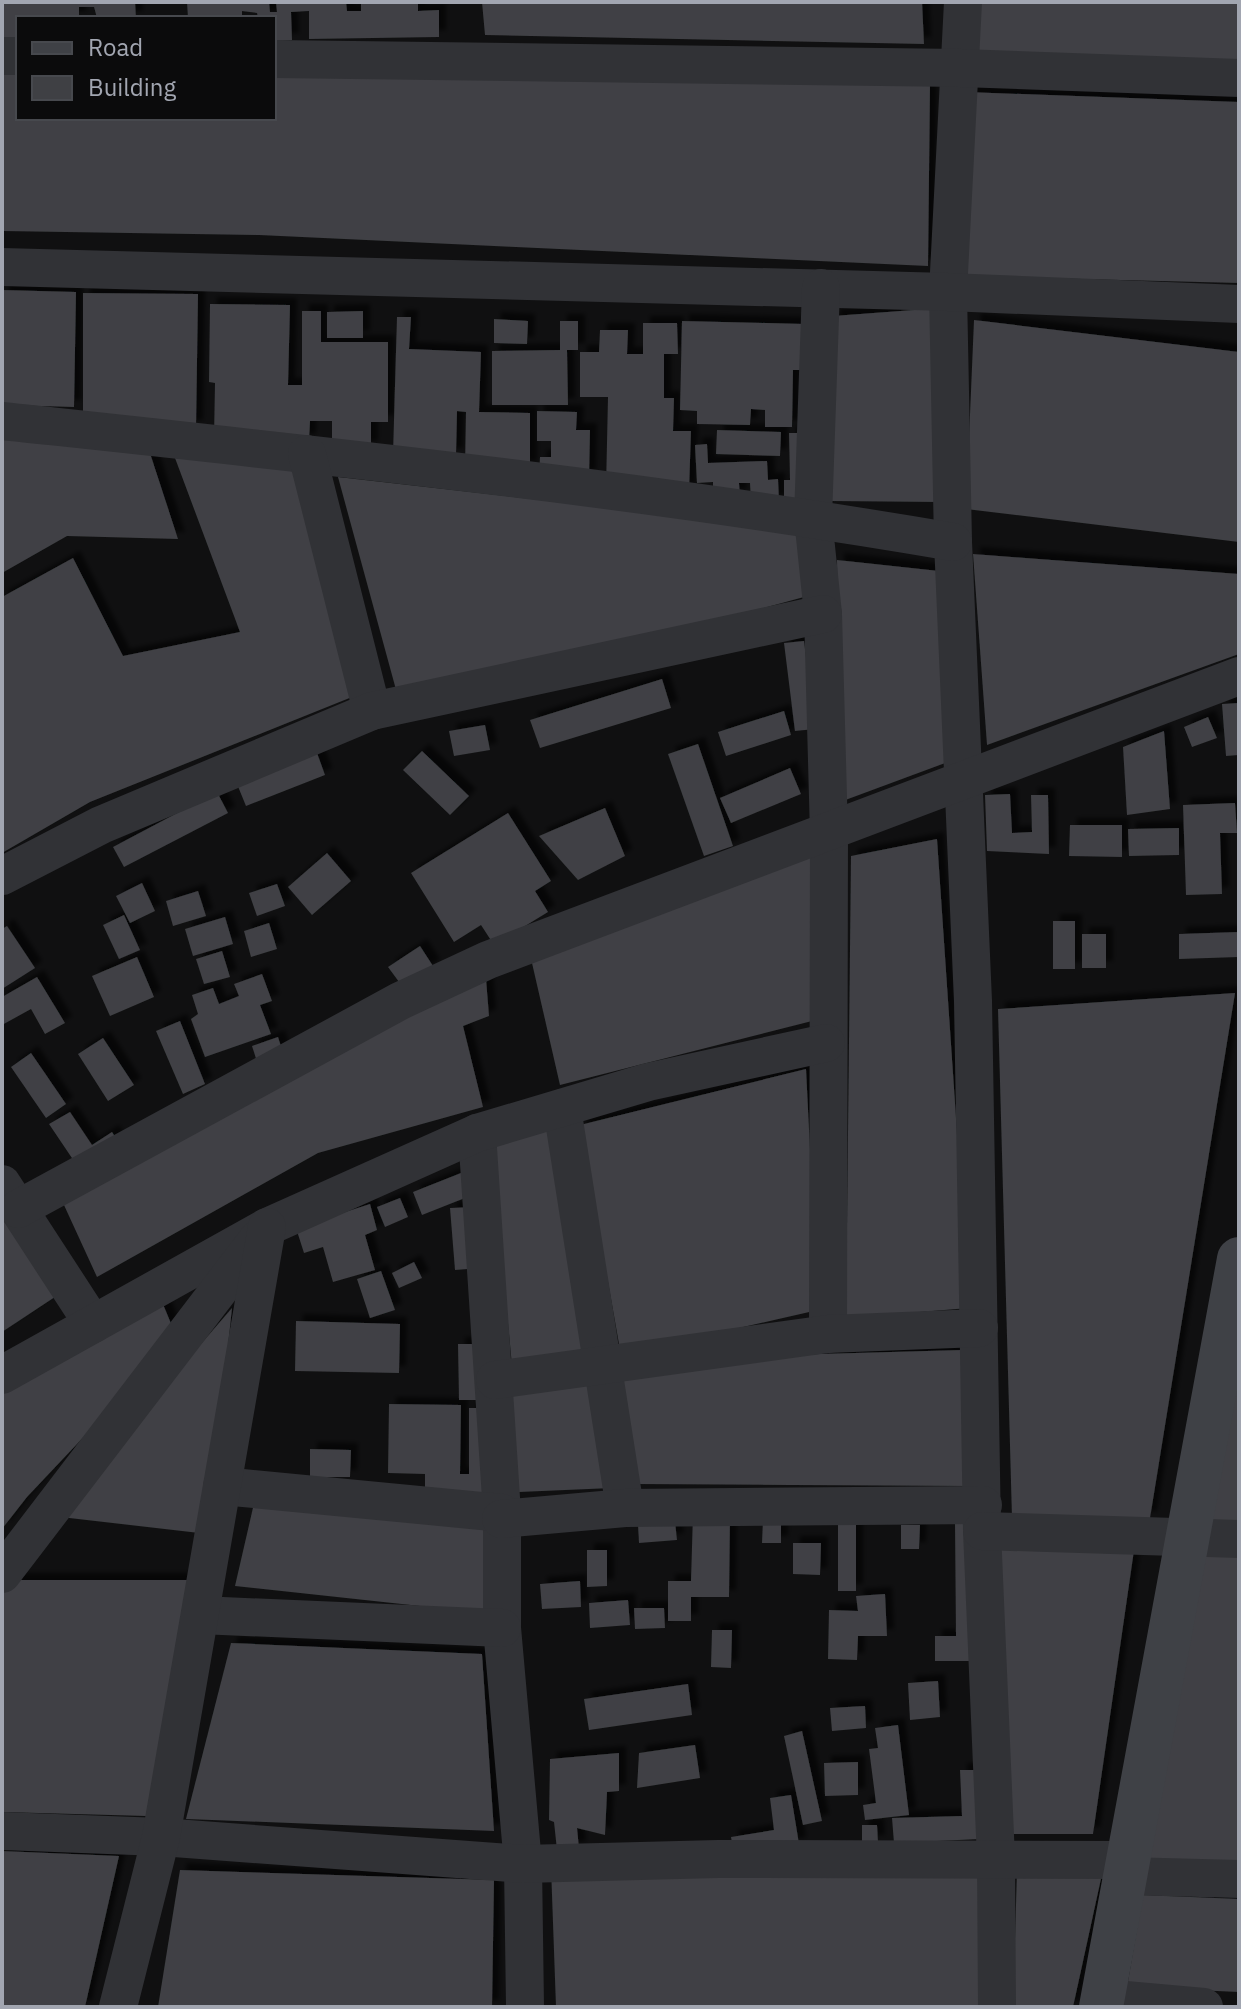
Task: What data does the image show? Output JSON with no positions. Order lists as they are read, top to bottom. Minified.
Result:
{"legend":["Road","Building"]}
